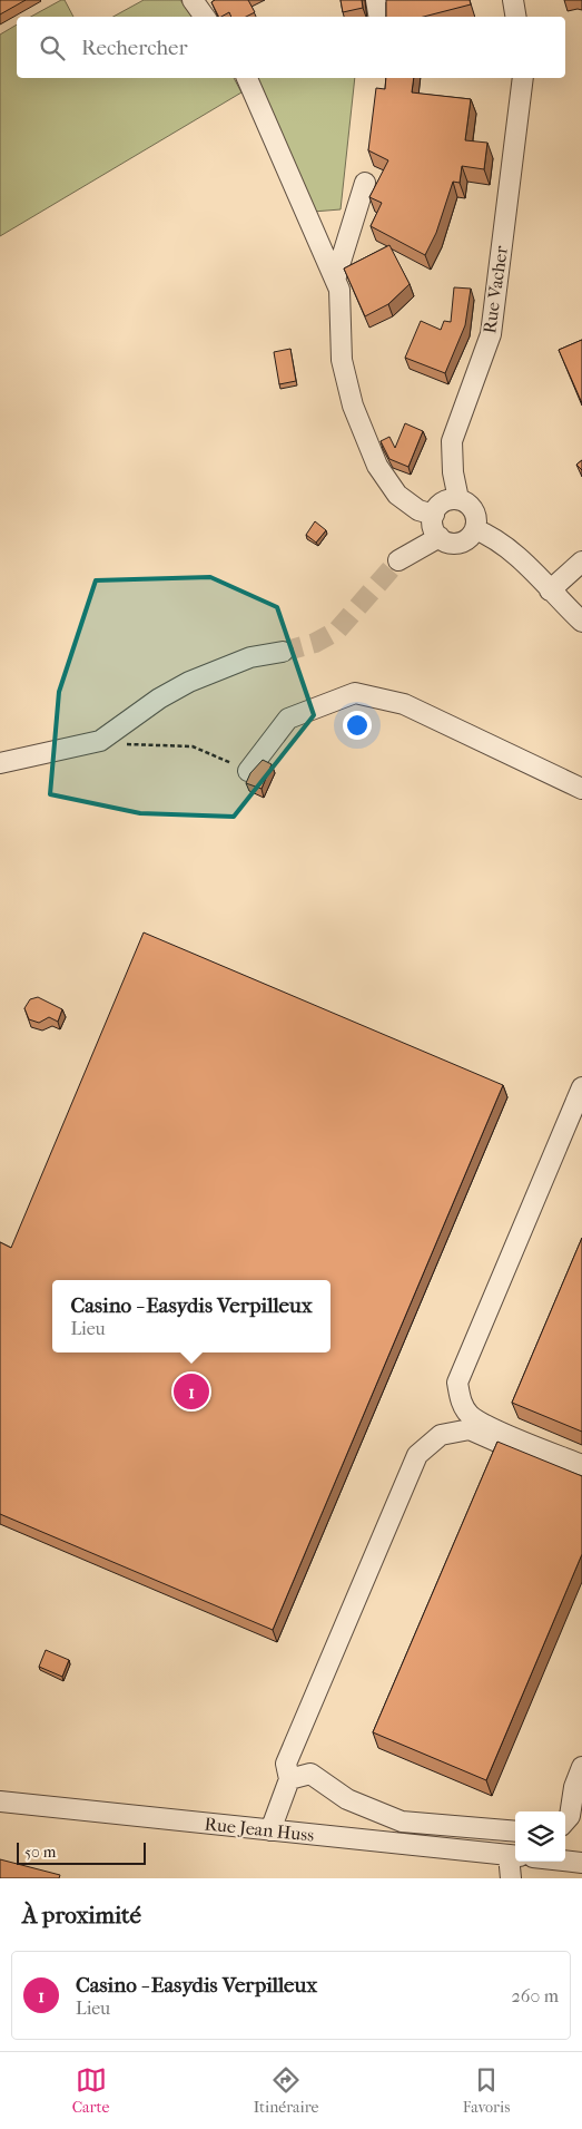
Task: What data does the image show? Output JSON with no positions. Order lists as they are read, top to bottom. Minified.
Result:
{"streets":{"street":["Rue Vacher","Rue Jean Huss"]},"scale_bar":"50 m","page":{"search":"Rechercher","popup":["Casino - Easydis Verpilleux","Lieu"],"pins":"1","scale":"50 m","heading":"À proximité","list":[{"mark":"1","name":"Casino - Easydis Verpilleux","note":"Lieu","value":"260 m"}],"nav":["Carte","Itinéraire","Favoris"]}}
